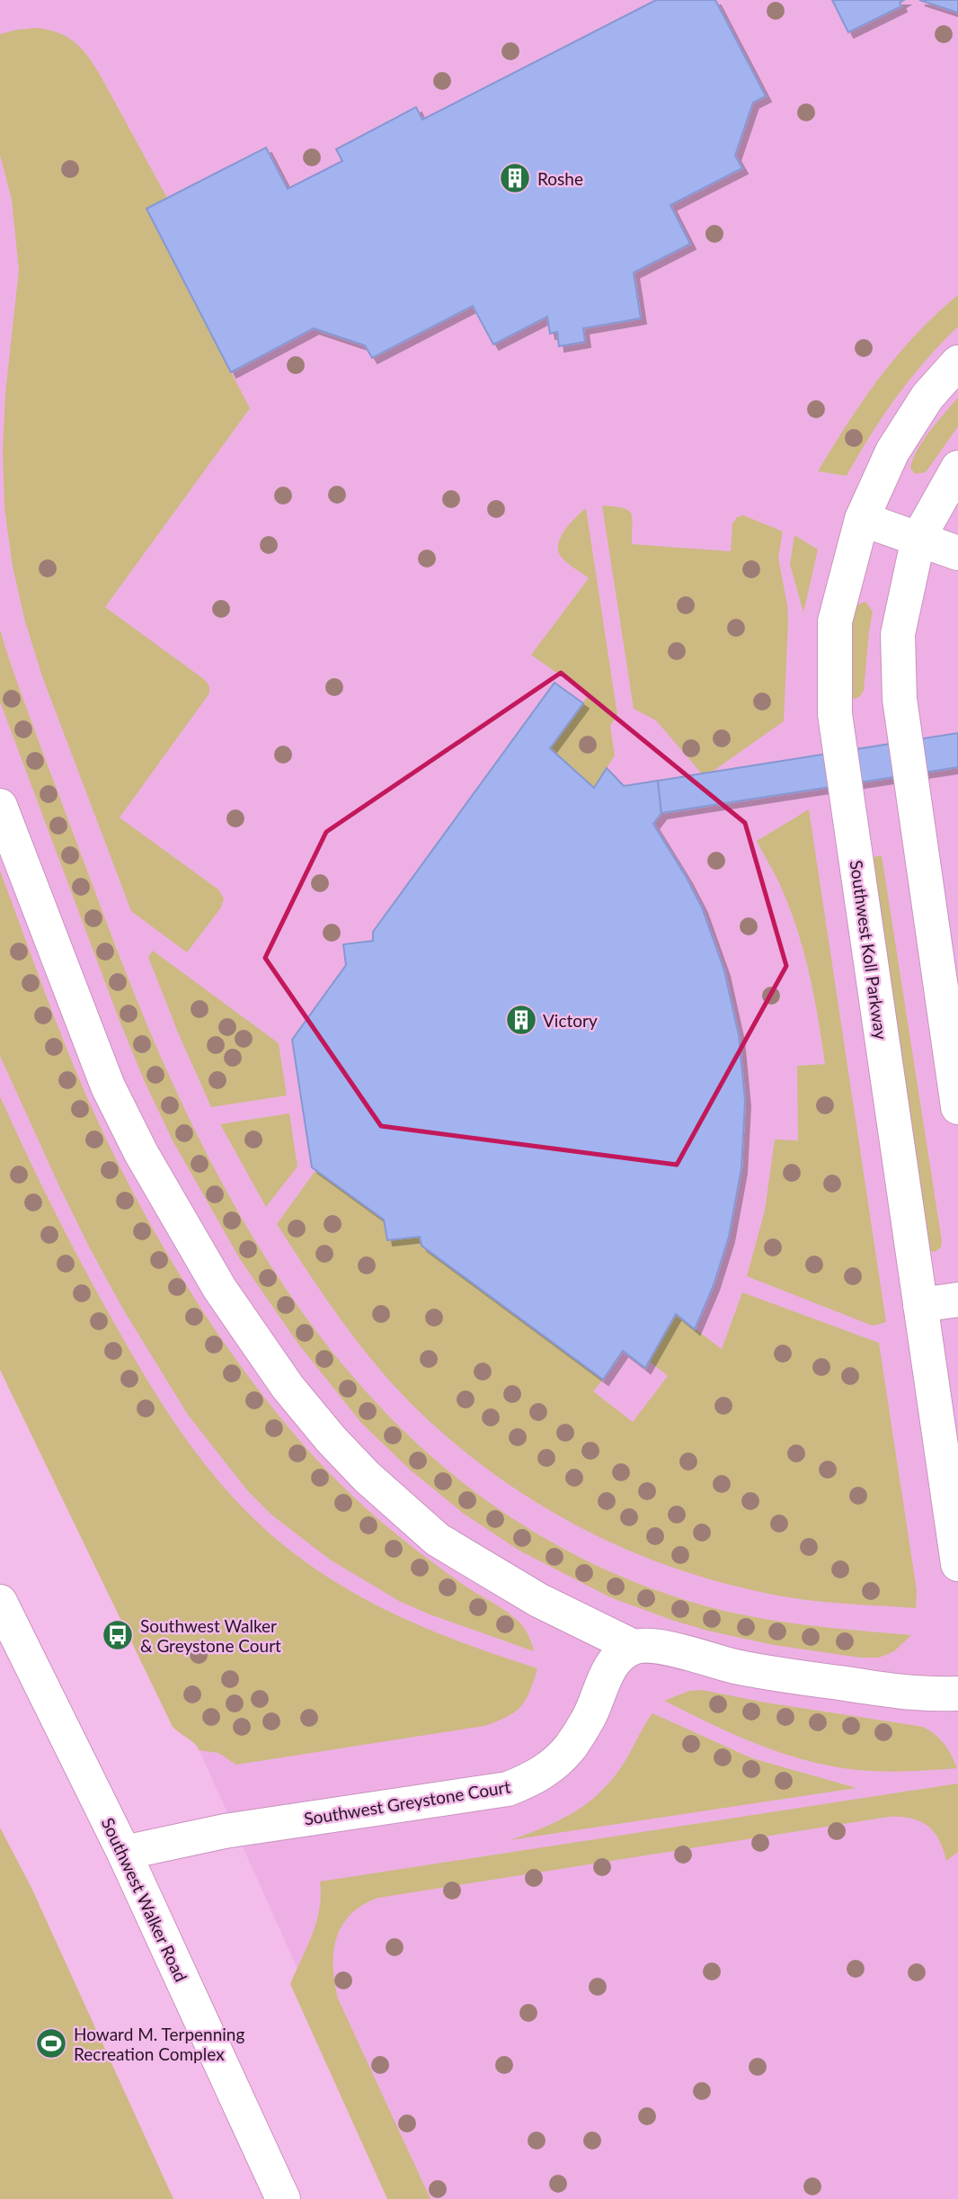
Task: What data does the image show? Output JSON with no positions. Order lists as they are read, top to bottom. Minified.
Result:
{"streets":{"street":["Southwest Koll Parkway","Southwest Greystone Court","Southwest Walker Road"]},"crossings":[["Southwest Greystone Court","Southwest Walker Road"]],"places":{"building":["Roshe","Victory"],"bus stop":["Southwest Walker & Greystone Court"],"sports":["Howard M. Terpenning Recreation Complex"]}}
